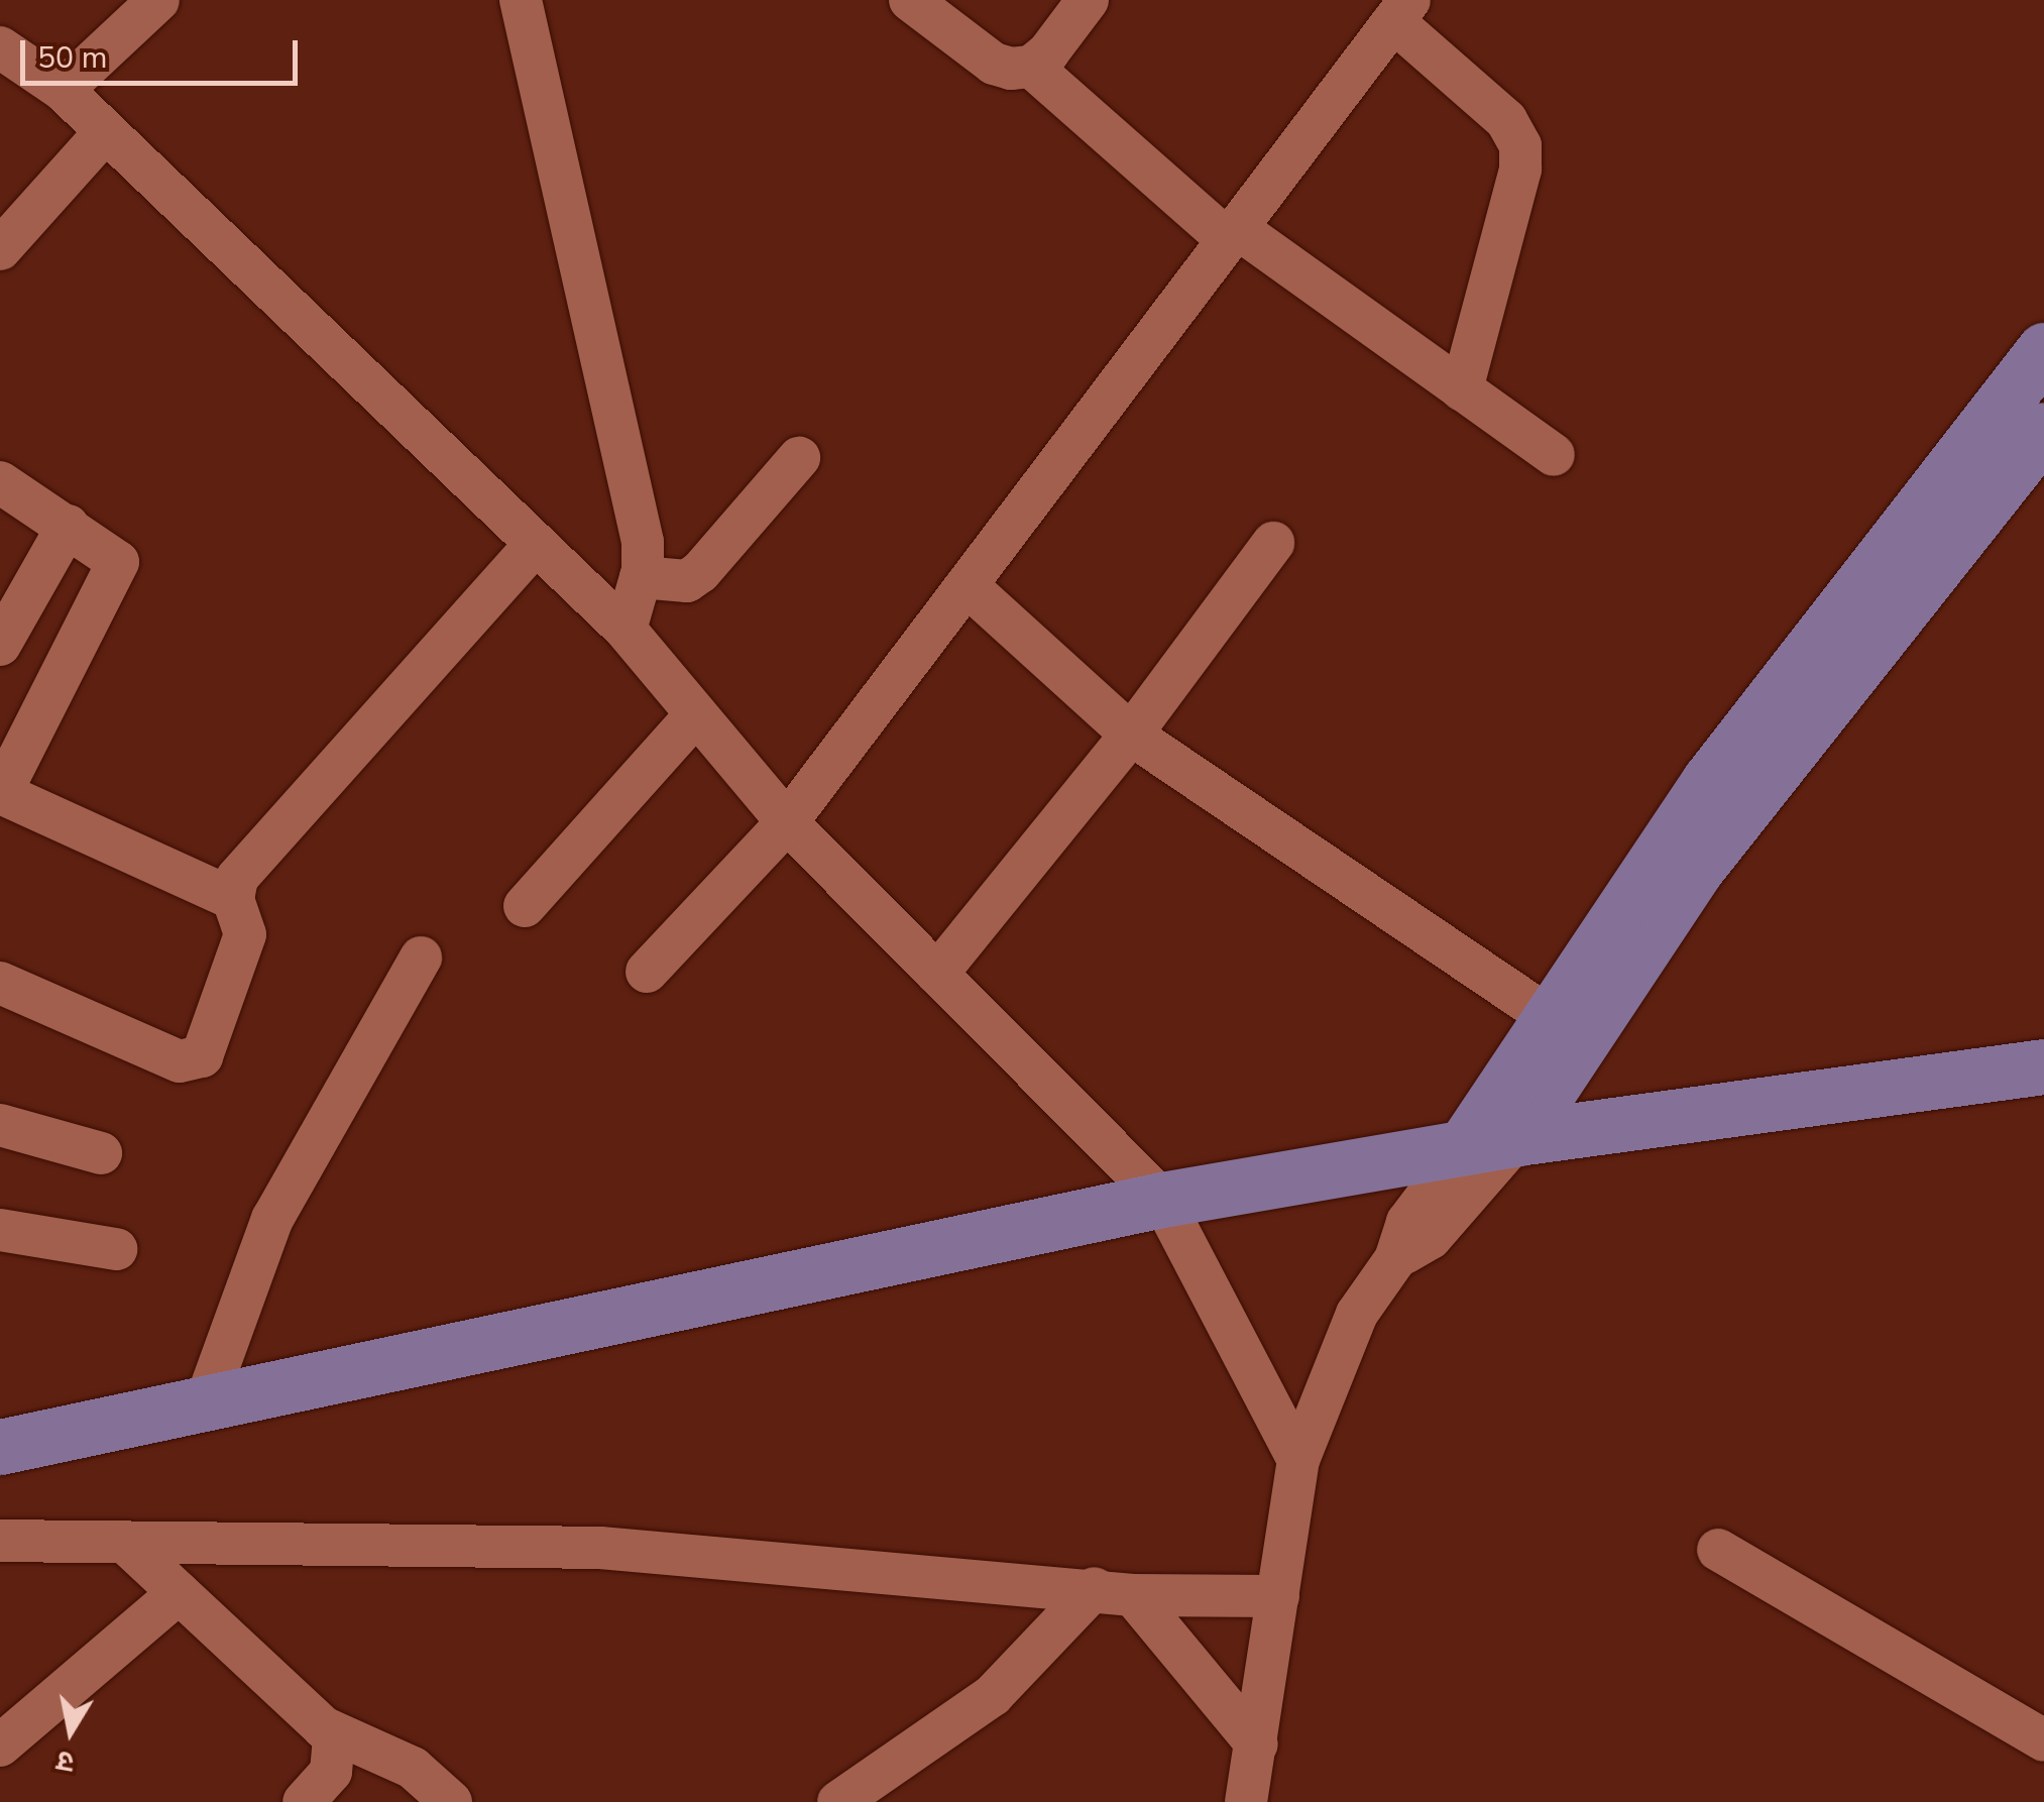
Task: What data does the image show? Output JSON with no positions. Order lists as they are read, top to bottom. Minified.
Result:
{"scale_bar":"50 m","north":"bottom"}
